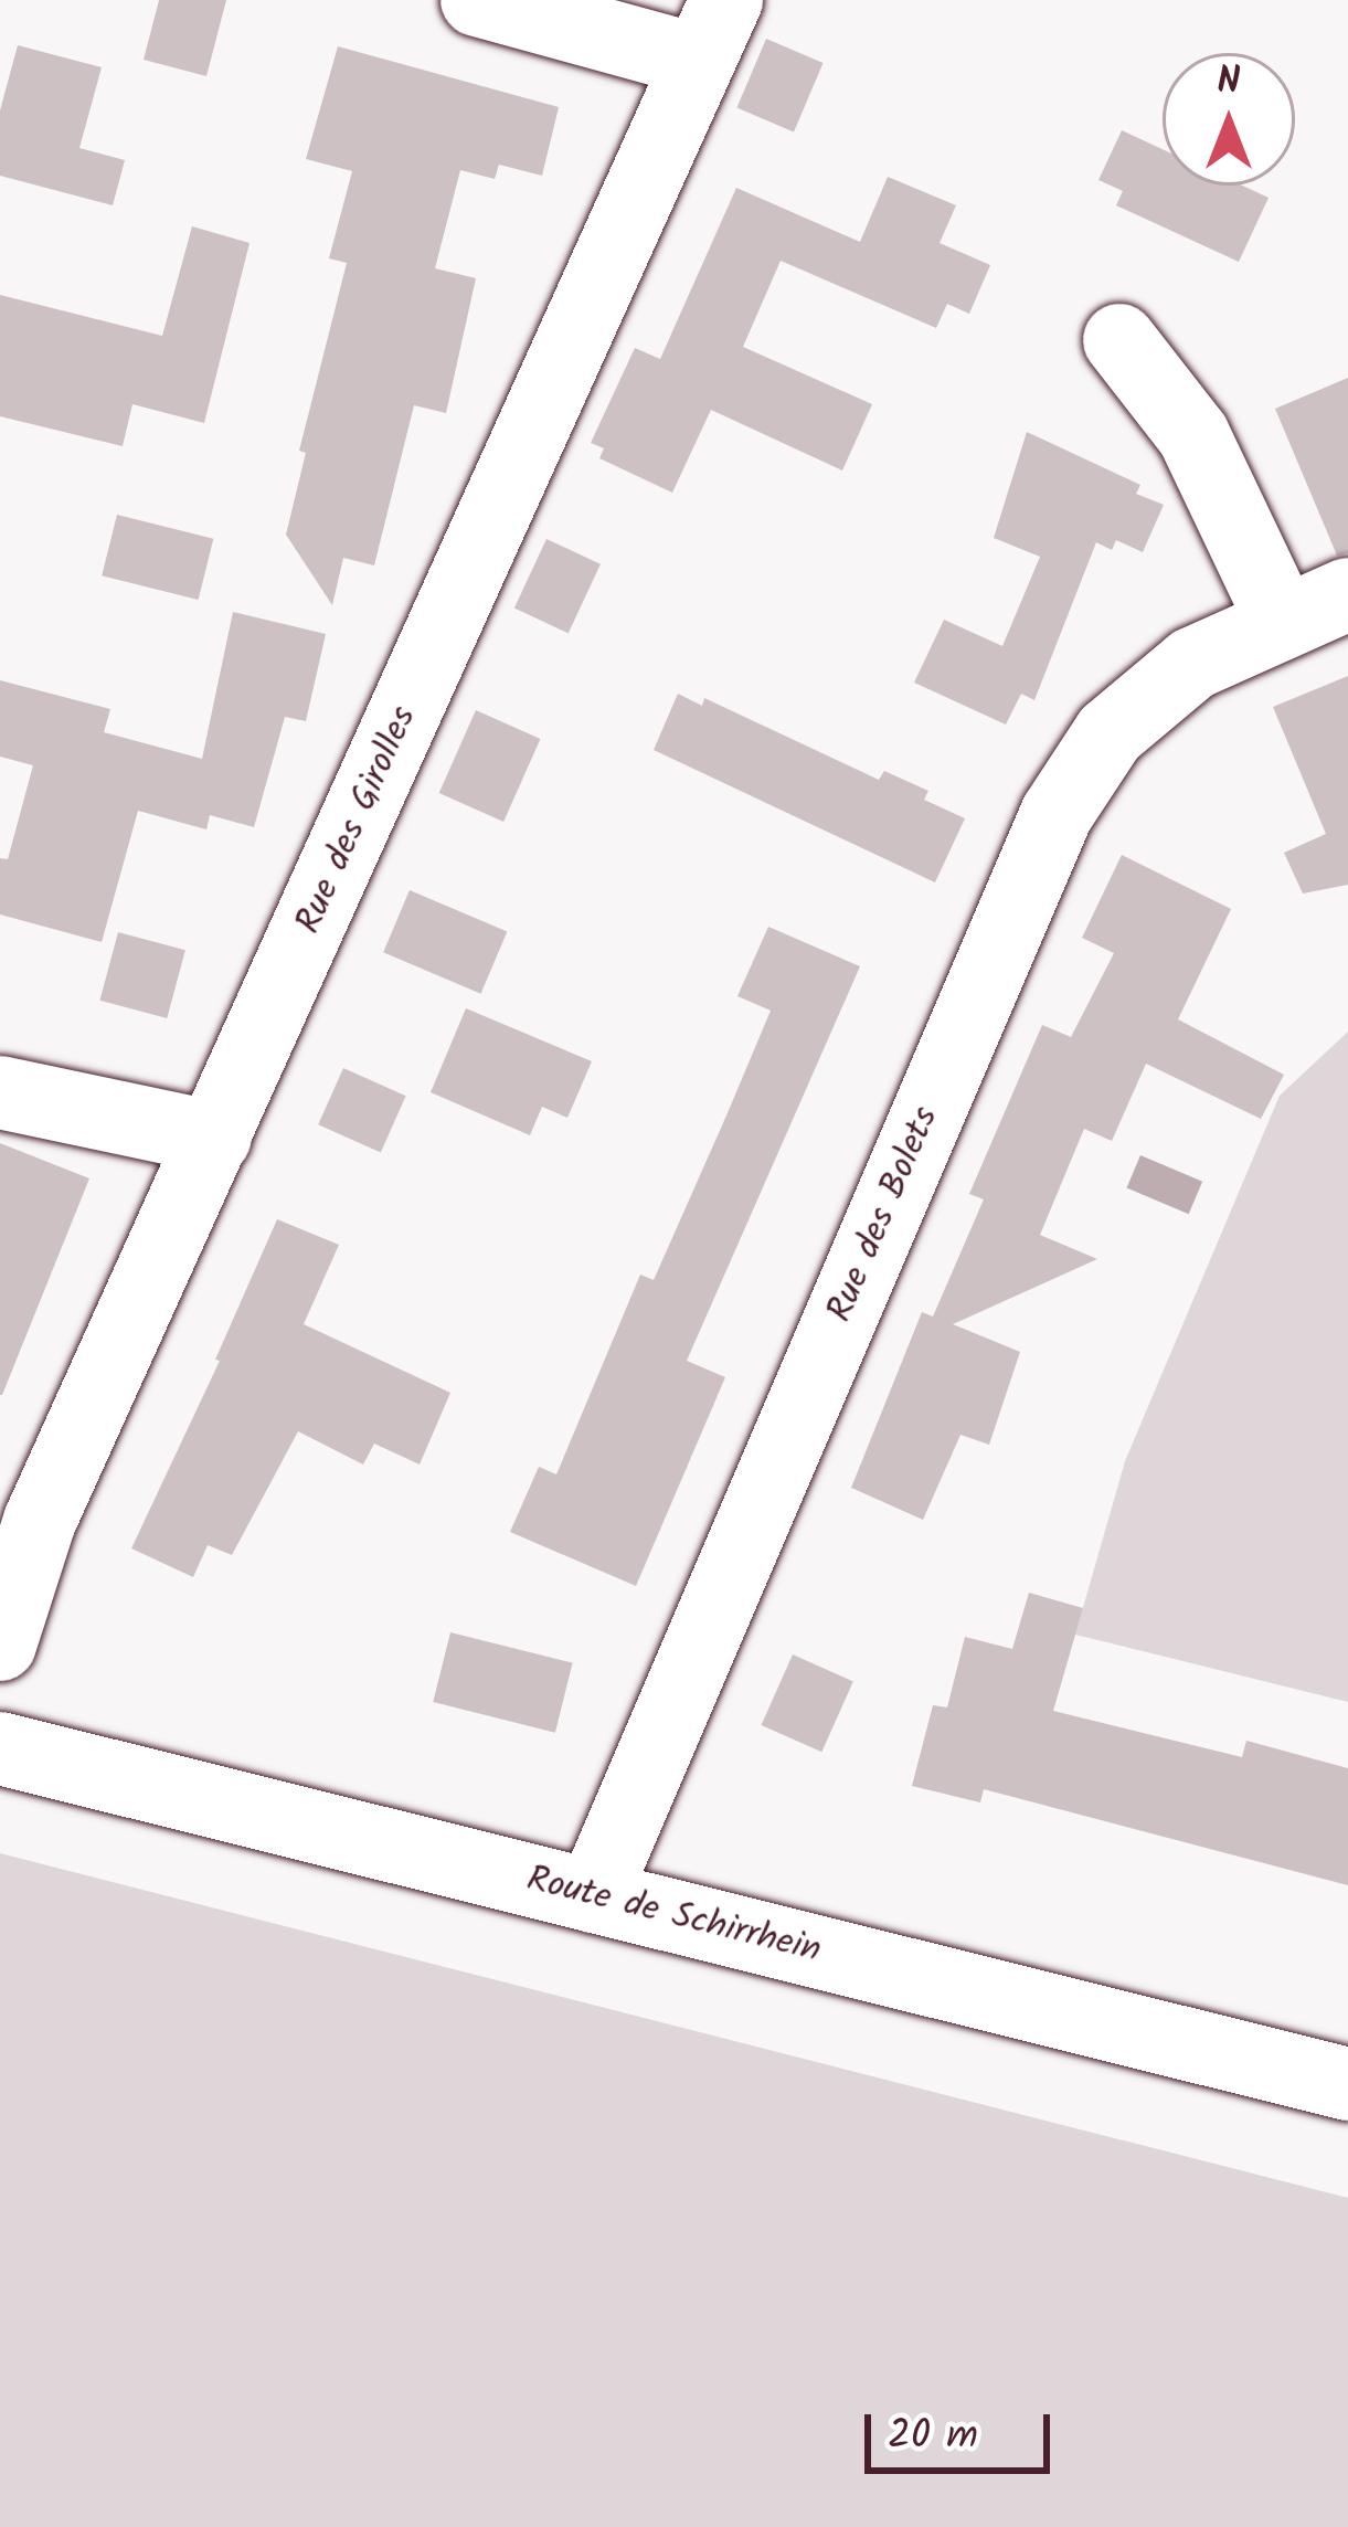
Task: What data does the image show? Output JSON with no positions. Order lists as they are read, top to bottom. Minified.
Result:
{"streets":{"street":["Rue des Girolles","Rue des Bolets","Route de Schirrhein"]},"crossings":[["Rue des Bolets","Route de Schirrhein"]],"scale_bar":"20 m","north":"top"}
